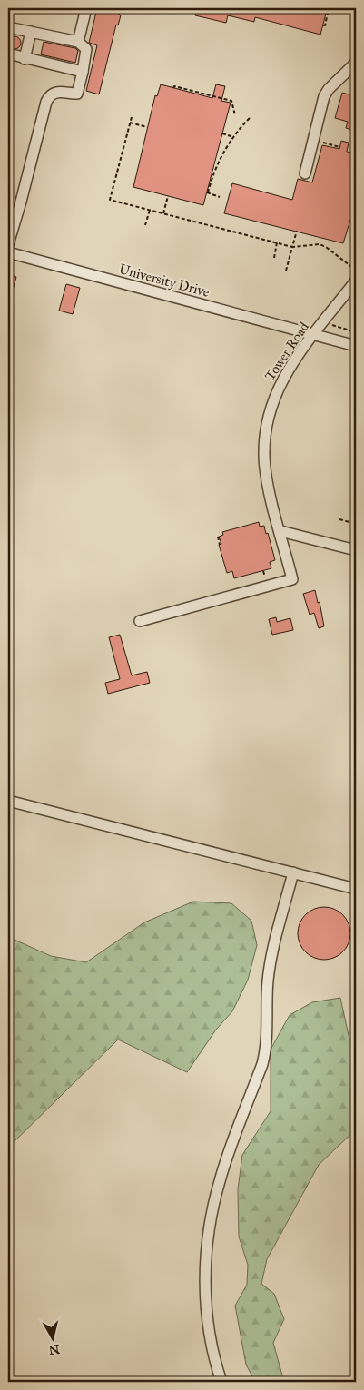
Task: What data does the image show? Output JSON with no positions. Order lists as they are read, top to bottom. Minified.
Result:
{"streets":{"street":["University Drive","Tower Road"]},"crossings":[["University Drive","Tower Road"]],"north":"bottom"}
